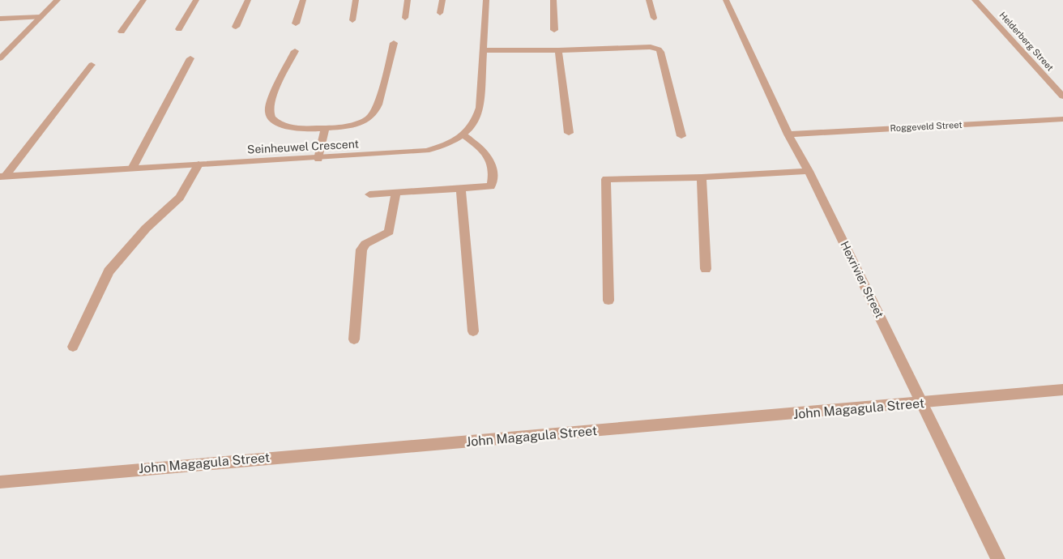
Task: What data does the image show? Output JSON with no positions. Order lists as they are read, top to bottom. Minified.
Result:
{"streets":{"street":["Helderberg Street","Roggeveld Street","Seinheuwel Crescent","Hexrivier Street","John Magagula Street"]},"crossings":[["Roggeveld Street","Hexrivier Street"],["Hexrivier Street","John Magagula Street"]]}
